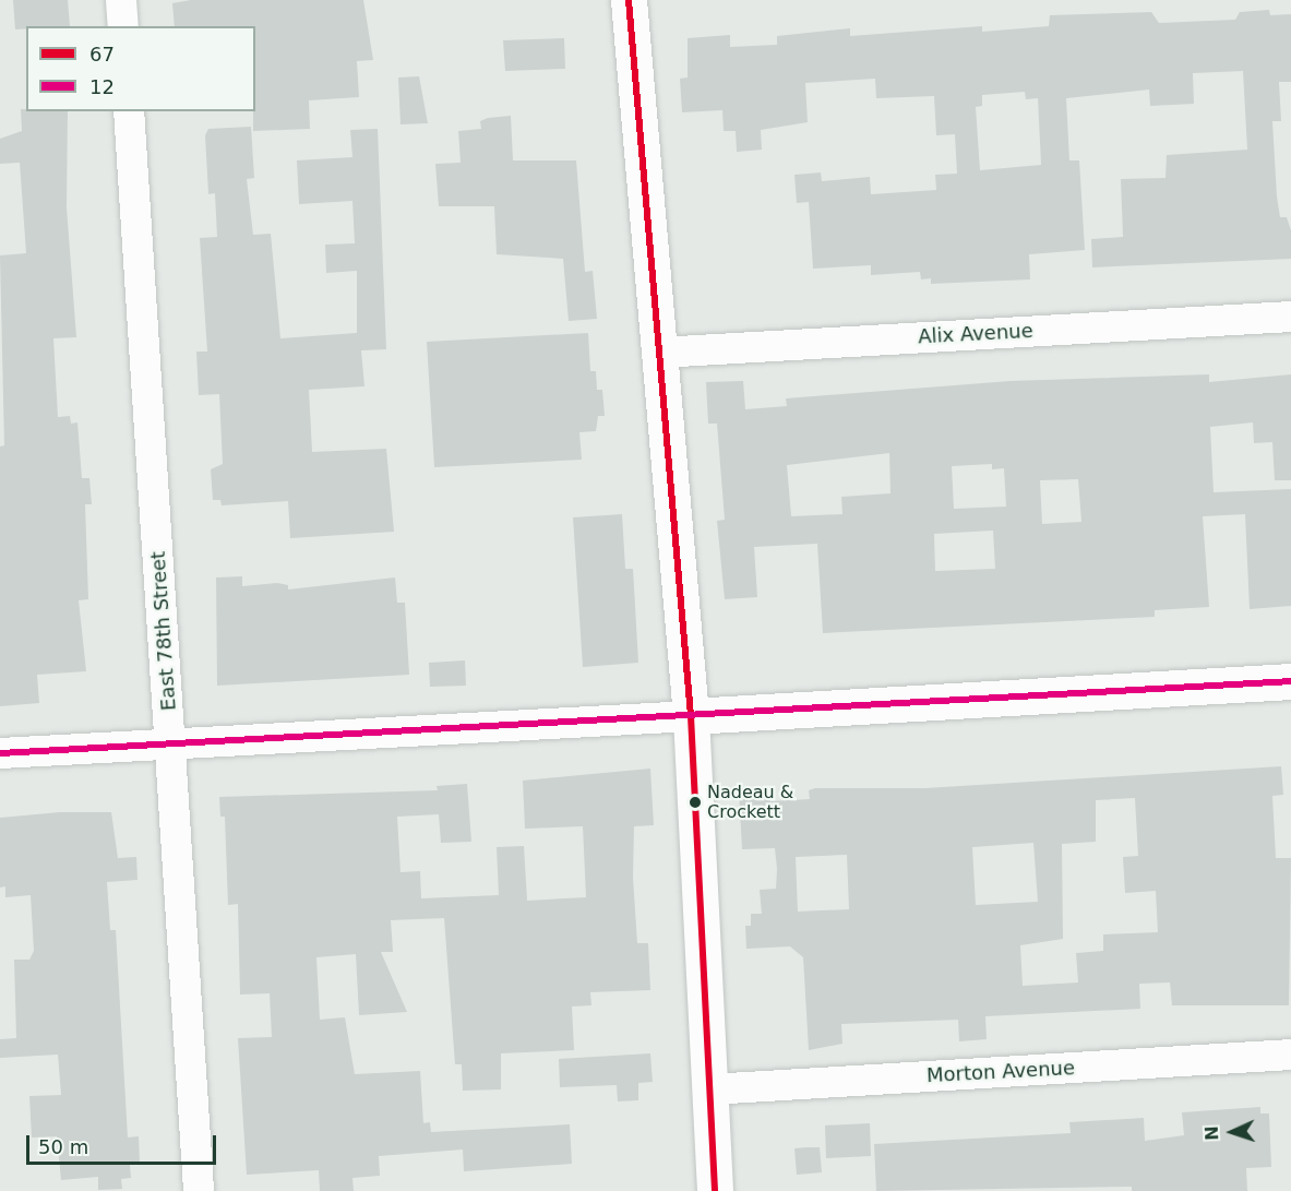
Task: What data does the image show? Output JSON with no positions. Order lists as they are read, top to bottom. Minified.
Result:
{"streets":{"street":["Alix Avenue","East 78th Street","Morton Avenue"]},"places":["Nadeau & Crockett"],"lines":["transit line 67","transit line 12"],"legend":["67","12"],"scale_bar":"50 m","north":"left"}
